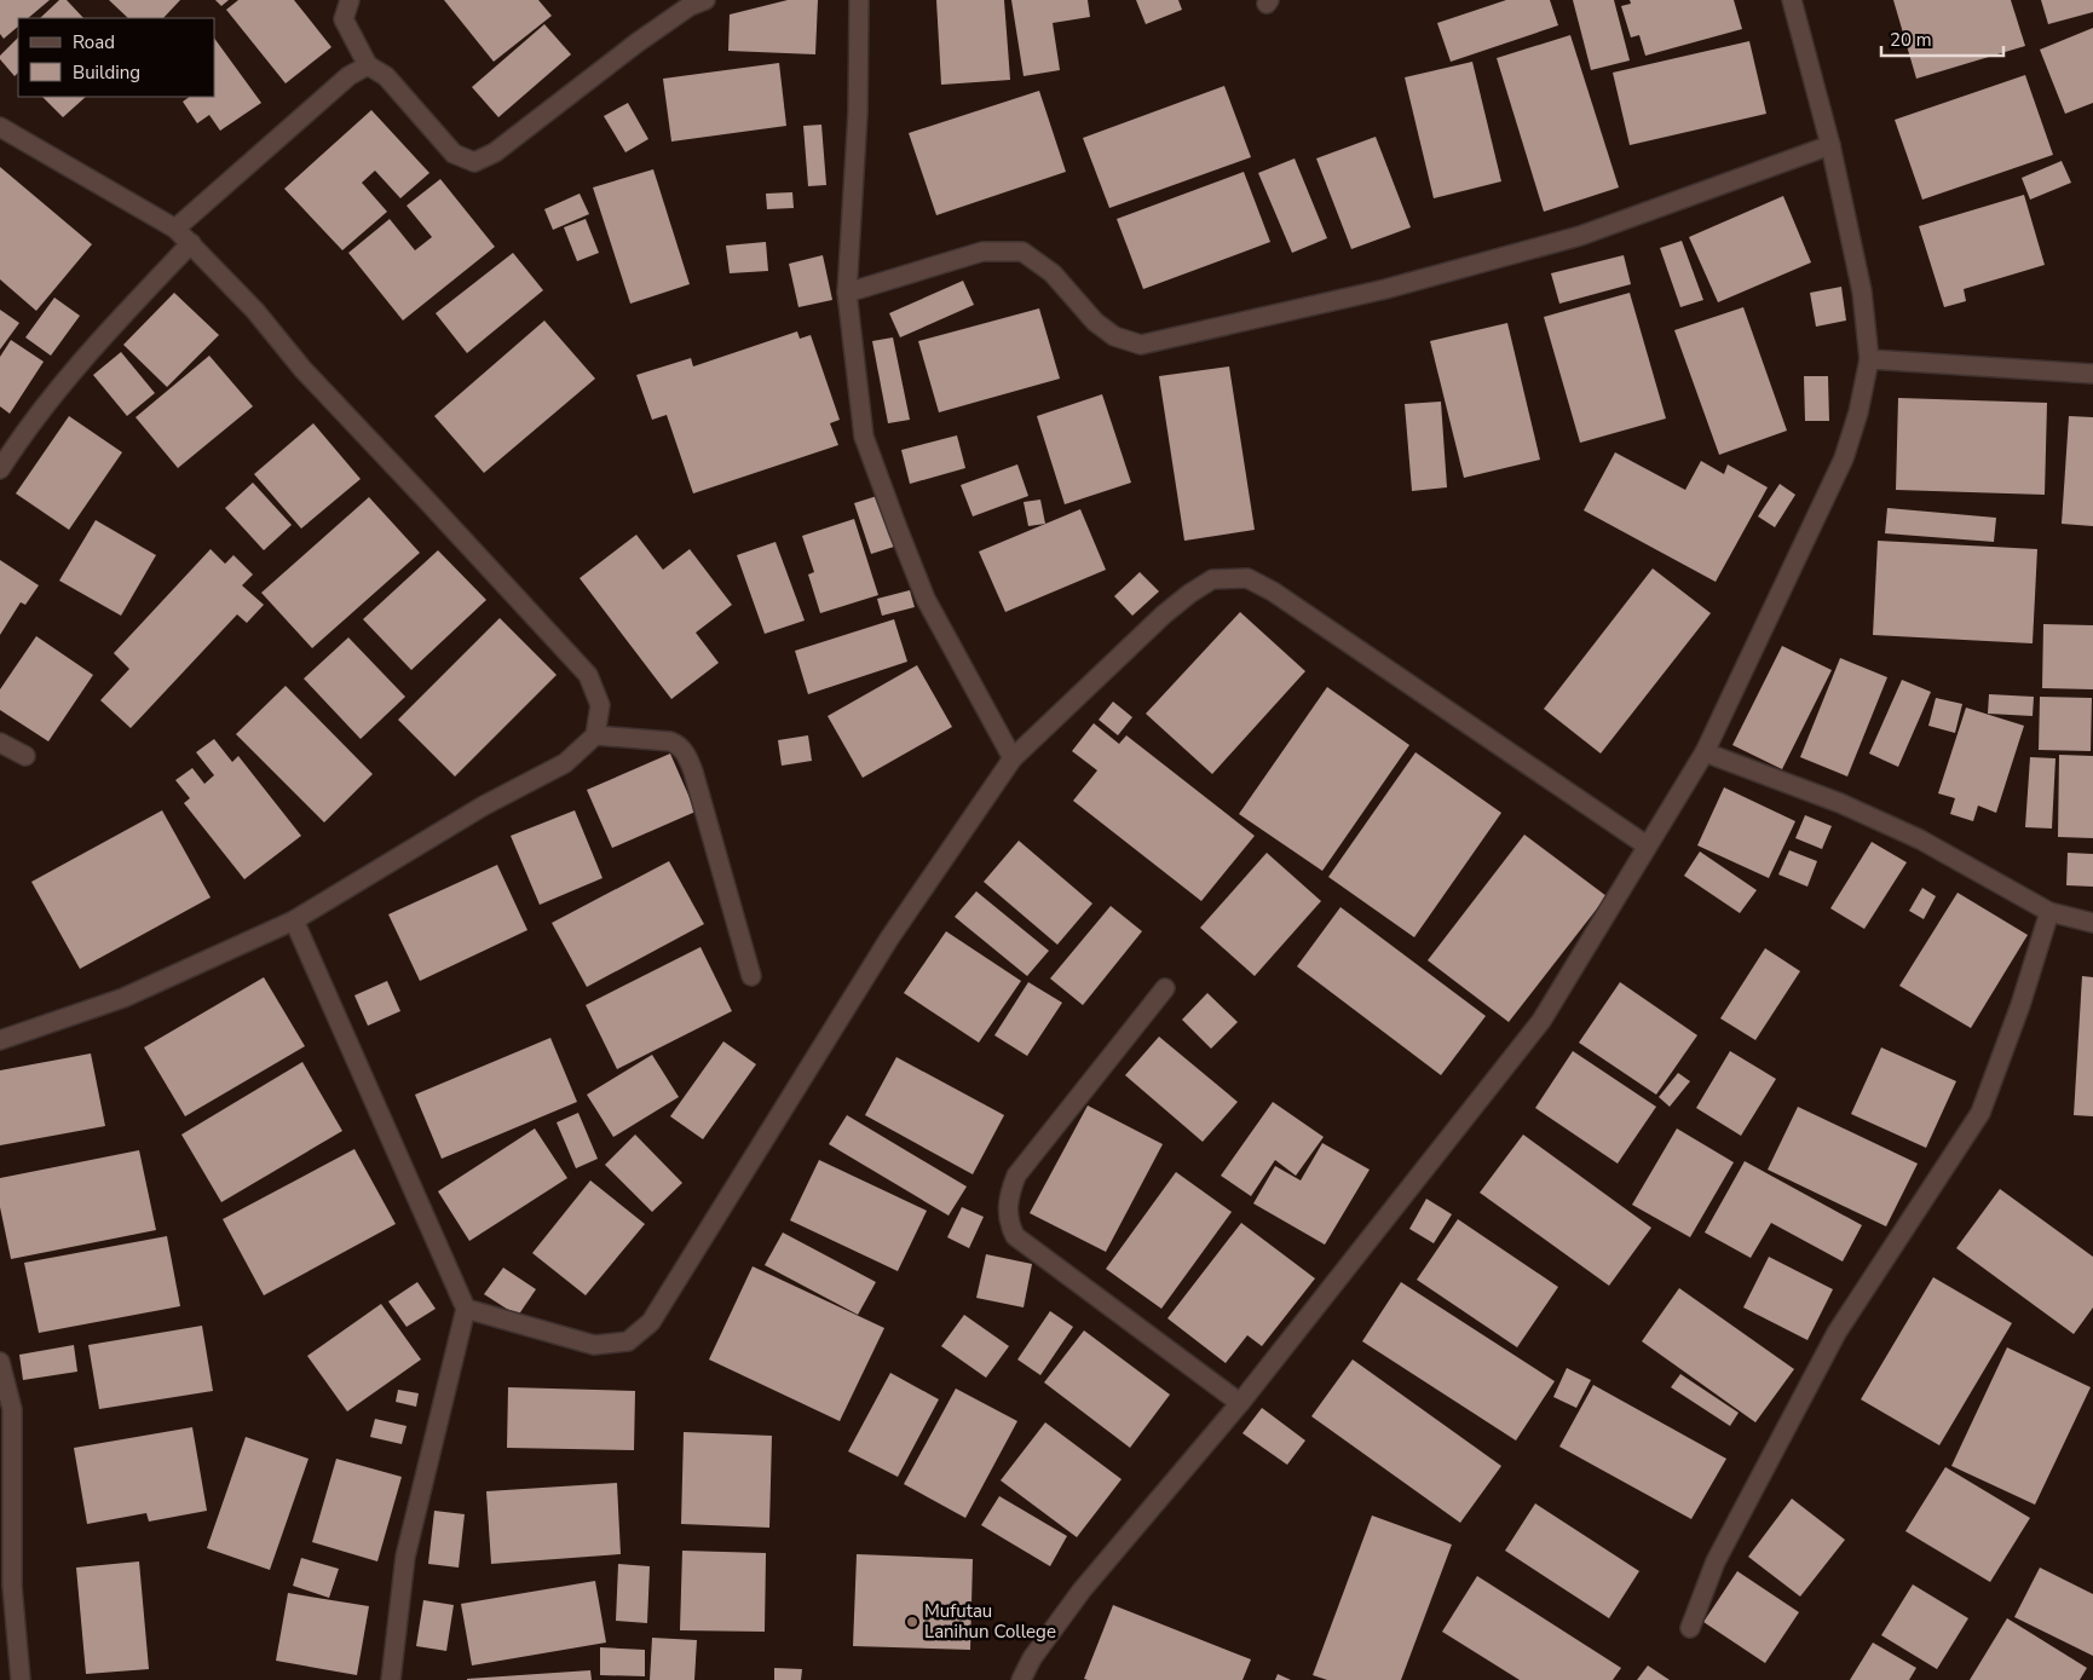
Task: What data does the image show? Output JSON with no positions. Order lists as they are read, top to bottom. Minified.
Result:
{"places":["Mufutau Lanihun College"],"legend":["Road","Building"],"scale_bar":"20 m"}
